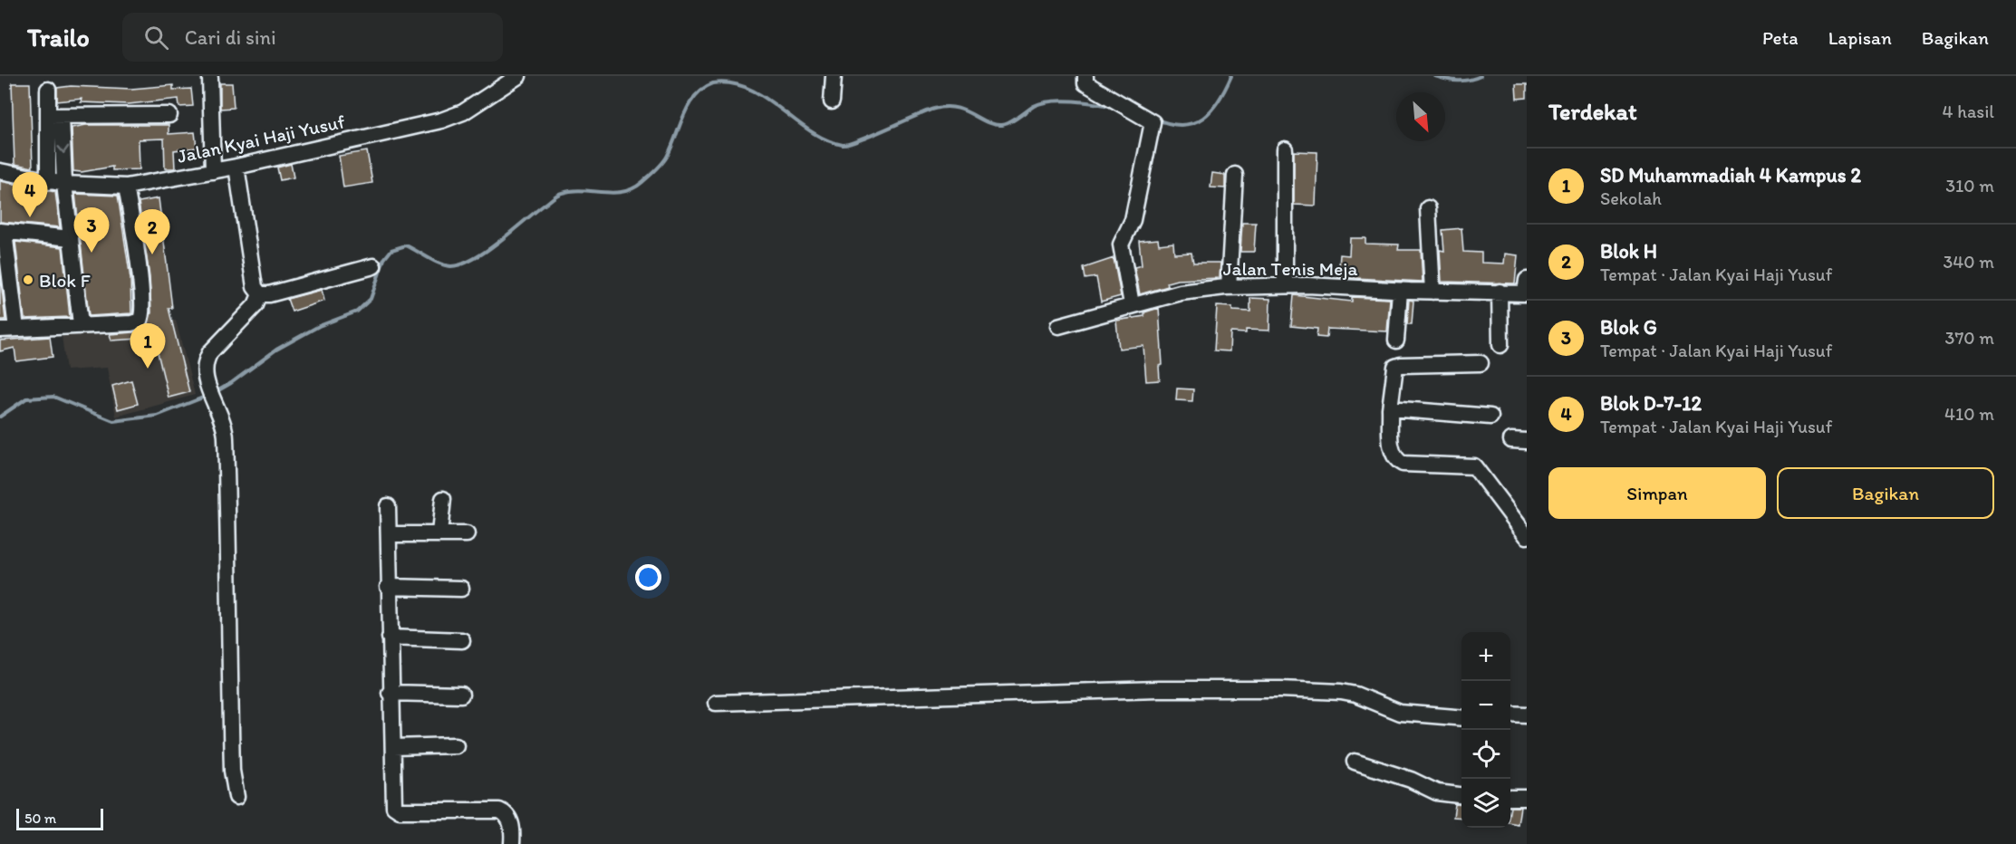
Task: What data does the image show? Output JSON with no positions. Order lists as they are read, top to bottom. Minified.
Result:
{"streets":{"street":["Jalan Kyai Haji Yusuf","Jalan Tenis Meja"]},"places":["Blok F"],"scale_bar":"50 m","north":"bottom right","page":{"header":"Trailo","search":"Cari di sini","nav":["Peta","Lapisan","Bagikan"],"heading":["Terdekat","4 hasil"],"list":[{"mark":"1","name":"SD Muhammadiah 4 Kampus 2","note":"Sekolah","value":"310 m"},{"mark":"2","name":"Blok H","note":"Tempat · Jalan Kyai Haji Yusuf","value":"340 m"},{"mark":"3","name":"Blok G","note":"Tempat · Jalan Kyai Haji Yusuf","value":"370 m"},{"mark":"4","name":"Blok D-7-12","note":"Tempat · Jalan Kyai Haji Yusuf","value":"410 m"}],"pins":["4","3","2","1"],"buttons":["Simpan","Bagikan"],"map_buttons":["+","−"],"scale":"50 m"}}
